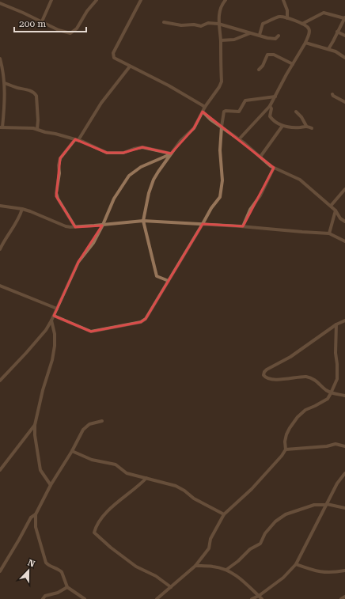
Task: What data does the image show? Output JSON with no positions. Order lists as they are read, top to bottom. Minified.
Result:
{"scale_bar":"200 m","north":"top"}
